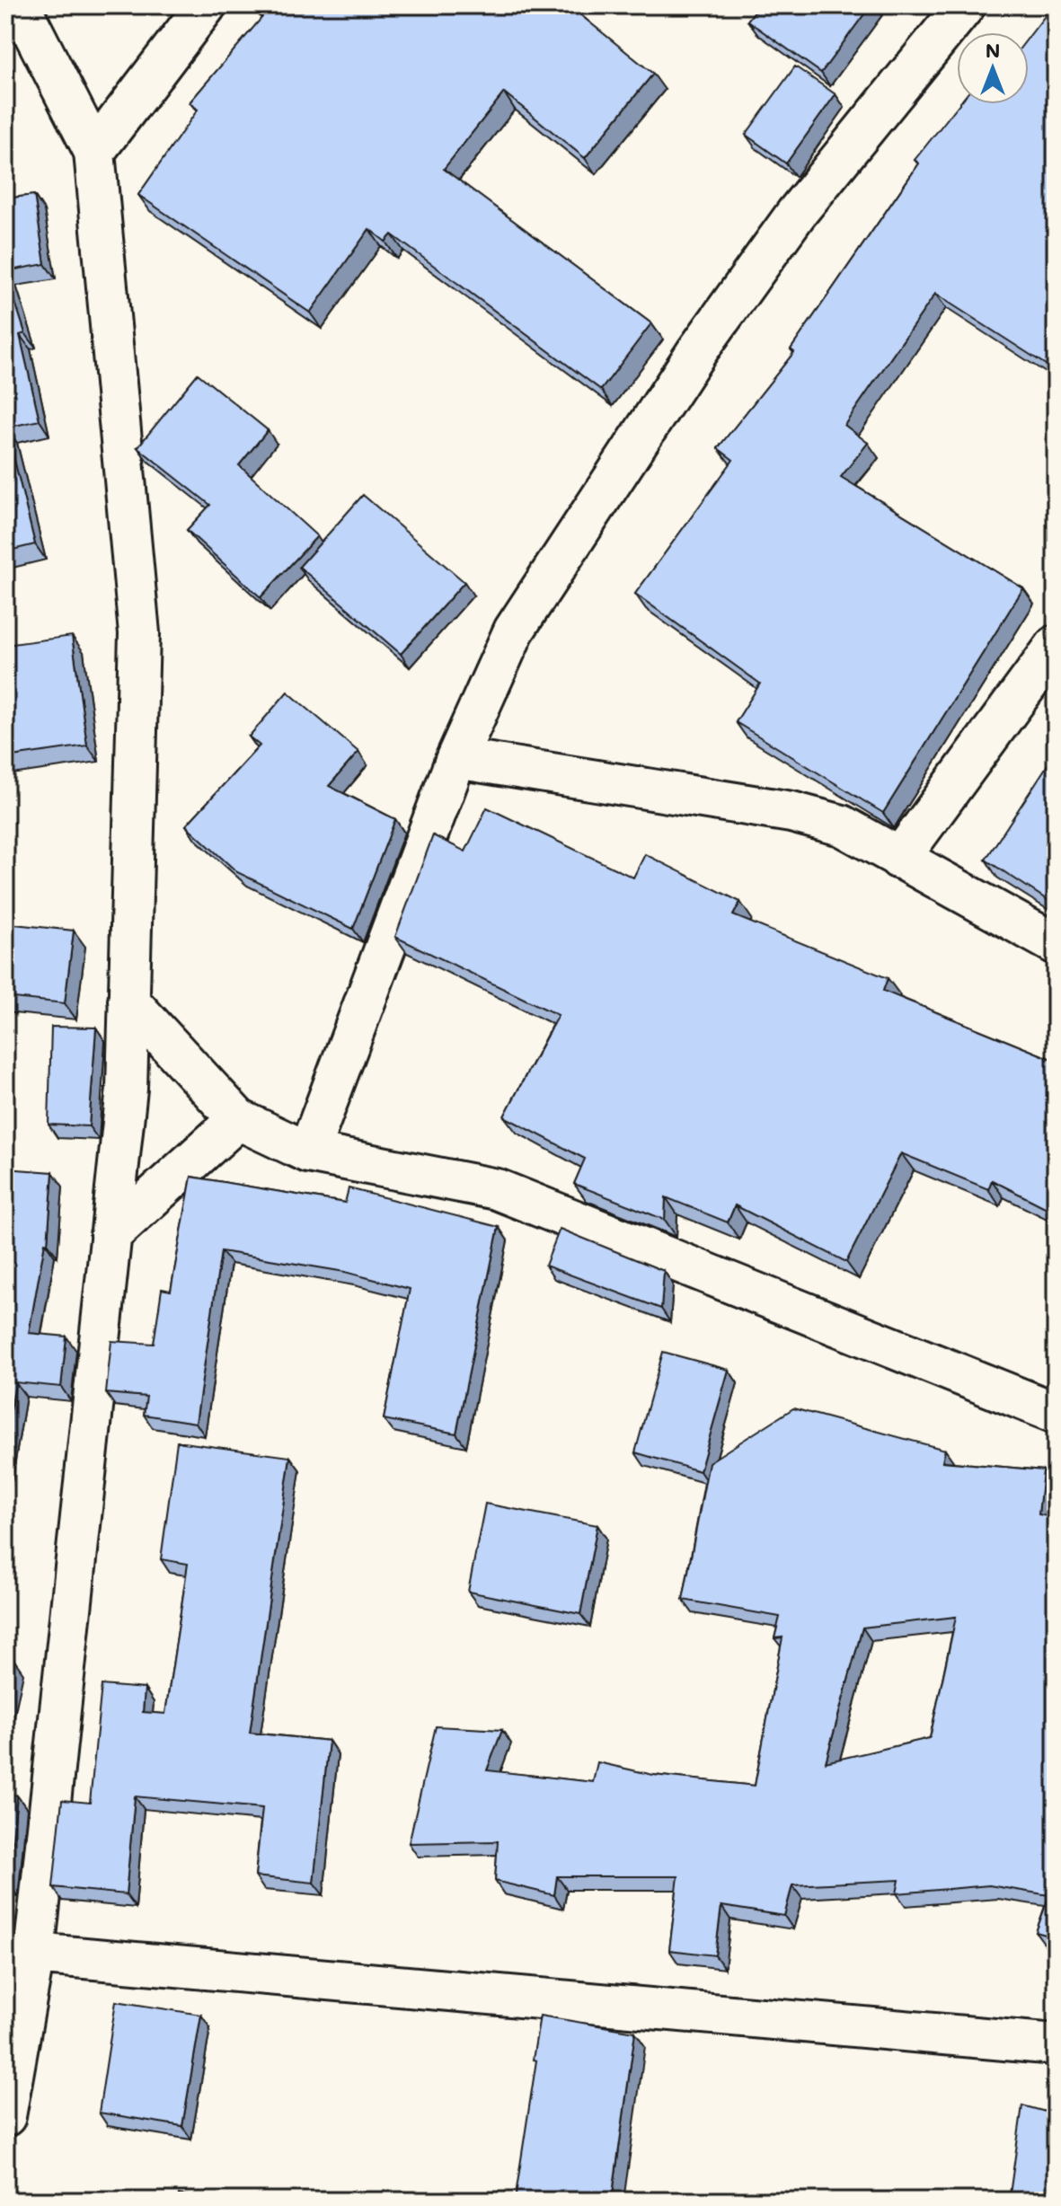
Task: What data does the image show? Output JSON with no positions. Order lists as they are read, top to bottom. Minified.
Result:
{"north":"top"}
